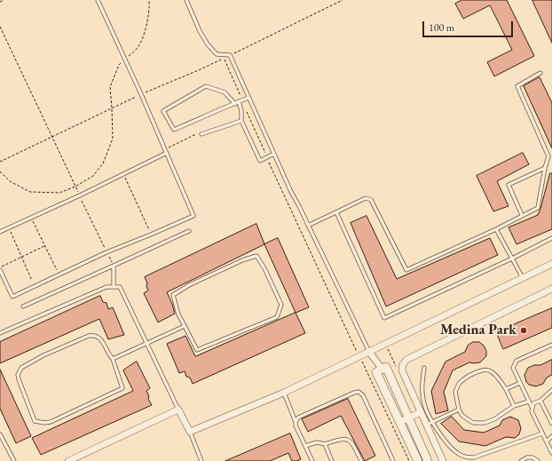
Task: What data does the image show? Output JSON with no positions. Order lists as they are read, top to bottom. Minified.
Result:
{"places":["Medina Park"],"scale_bar":"100 m"}
